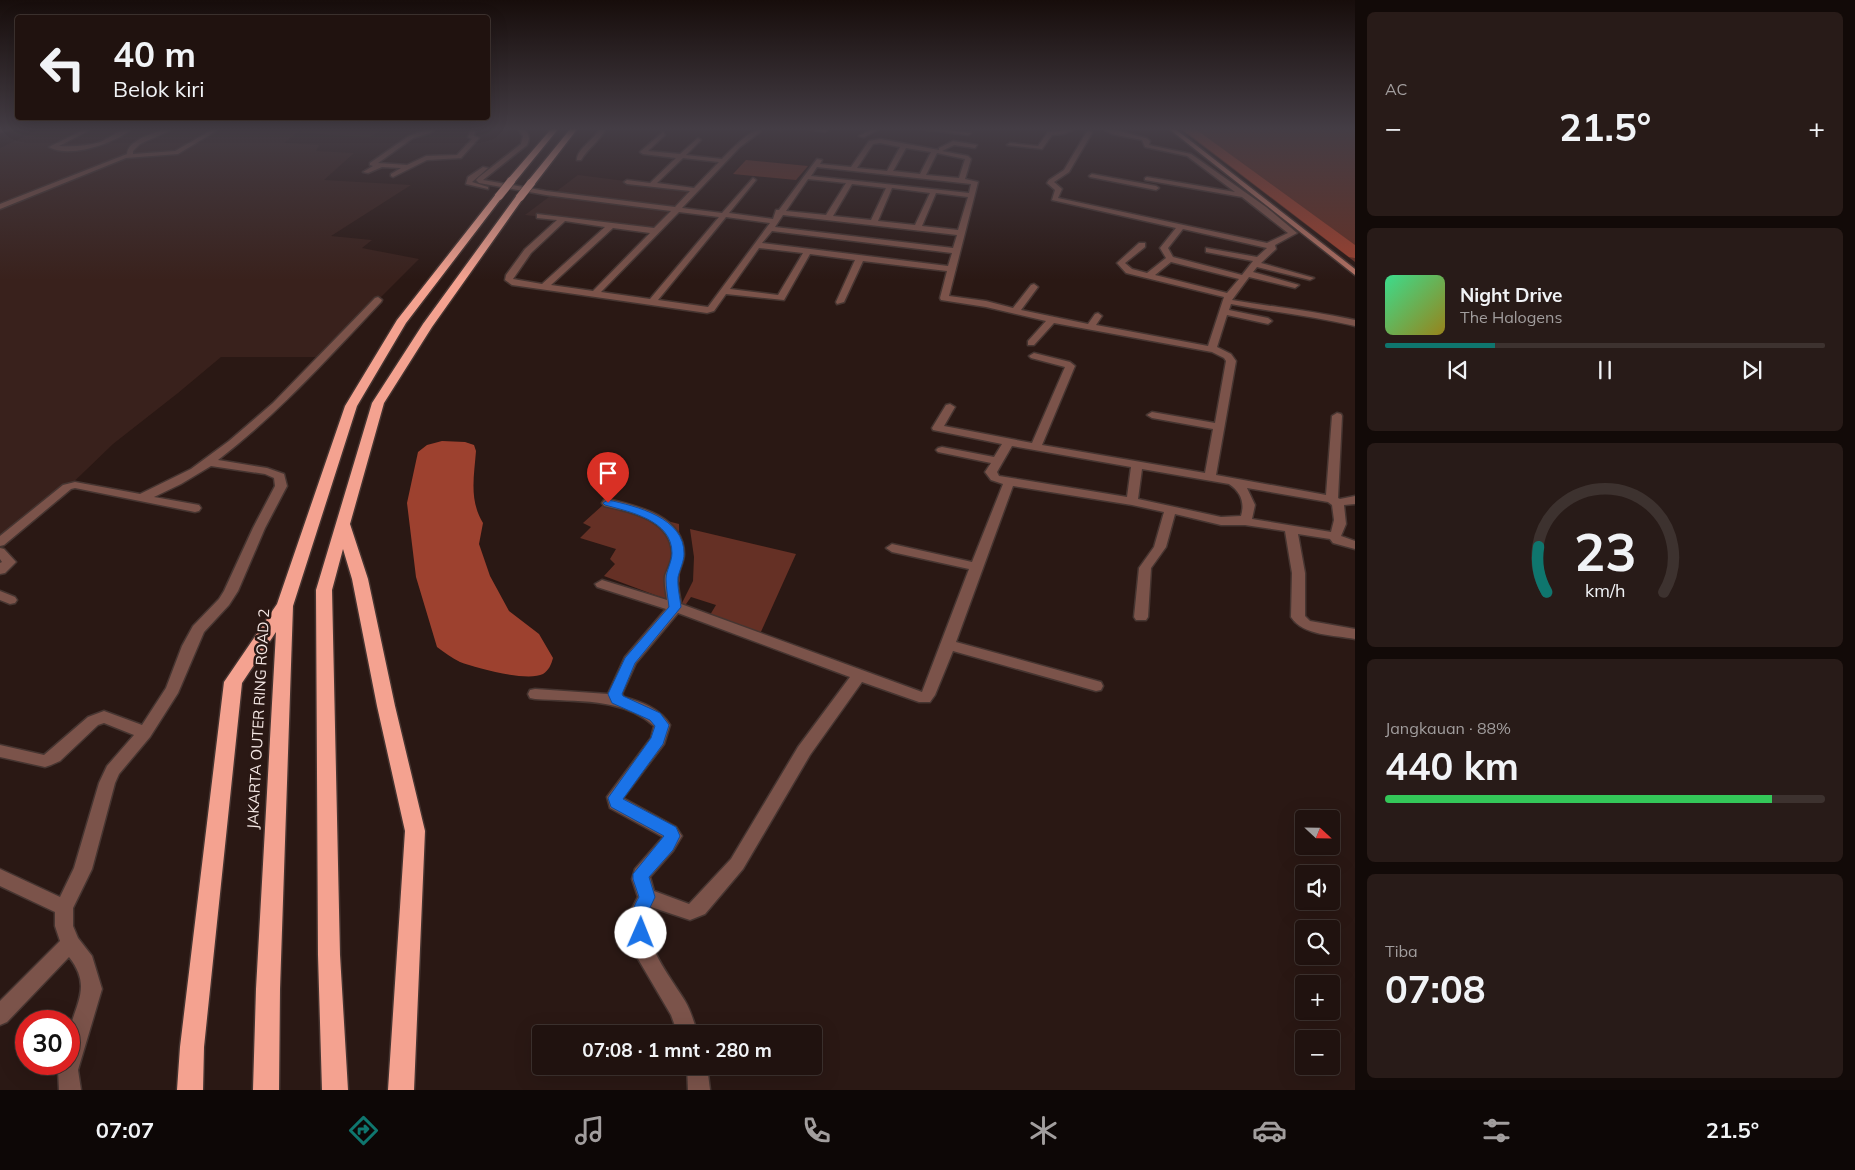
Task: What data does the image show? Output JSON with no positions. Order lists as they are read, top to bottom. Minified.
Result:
{"streets":{"highway":["JAKARTA OUTER RING ROAD 2"]},"north":"right","page":{"tile":["AC",["Jangkauan · 88%","440 km"],["Tiba","07:08"]],"turn":["40 m","Belok kiri"],"heat":["−","21.5°","+"],"song":["Night Drive","The Halogens"],"map_buttons":["+","−"],"limit":"30","trip":"07:08 · 1 mnt · 280 m","tabs":["07:07","21.5°"],"gauge":["23","km/h"]}}
